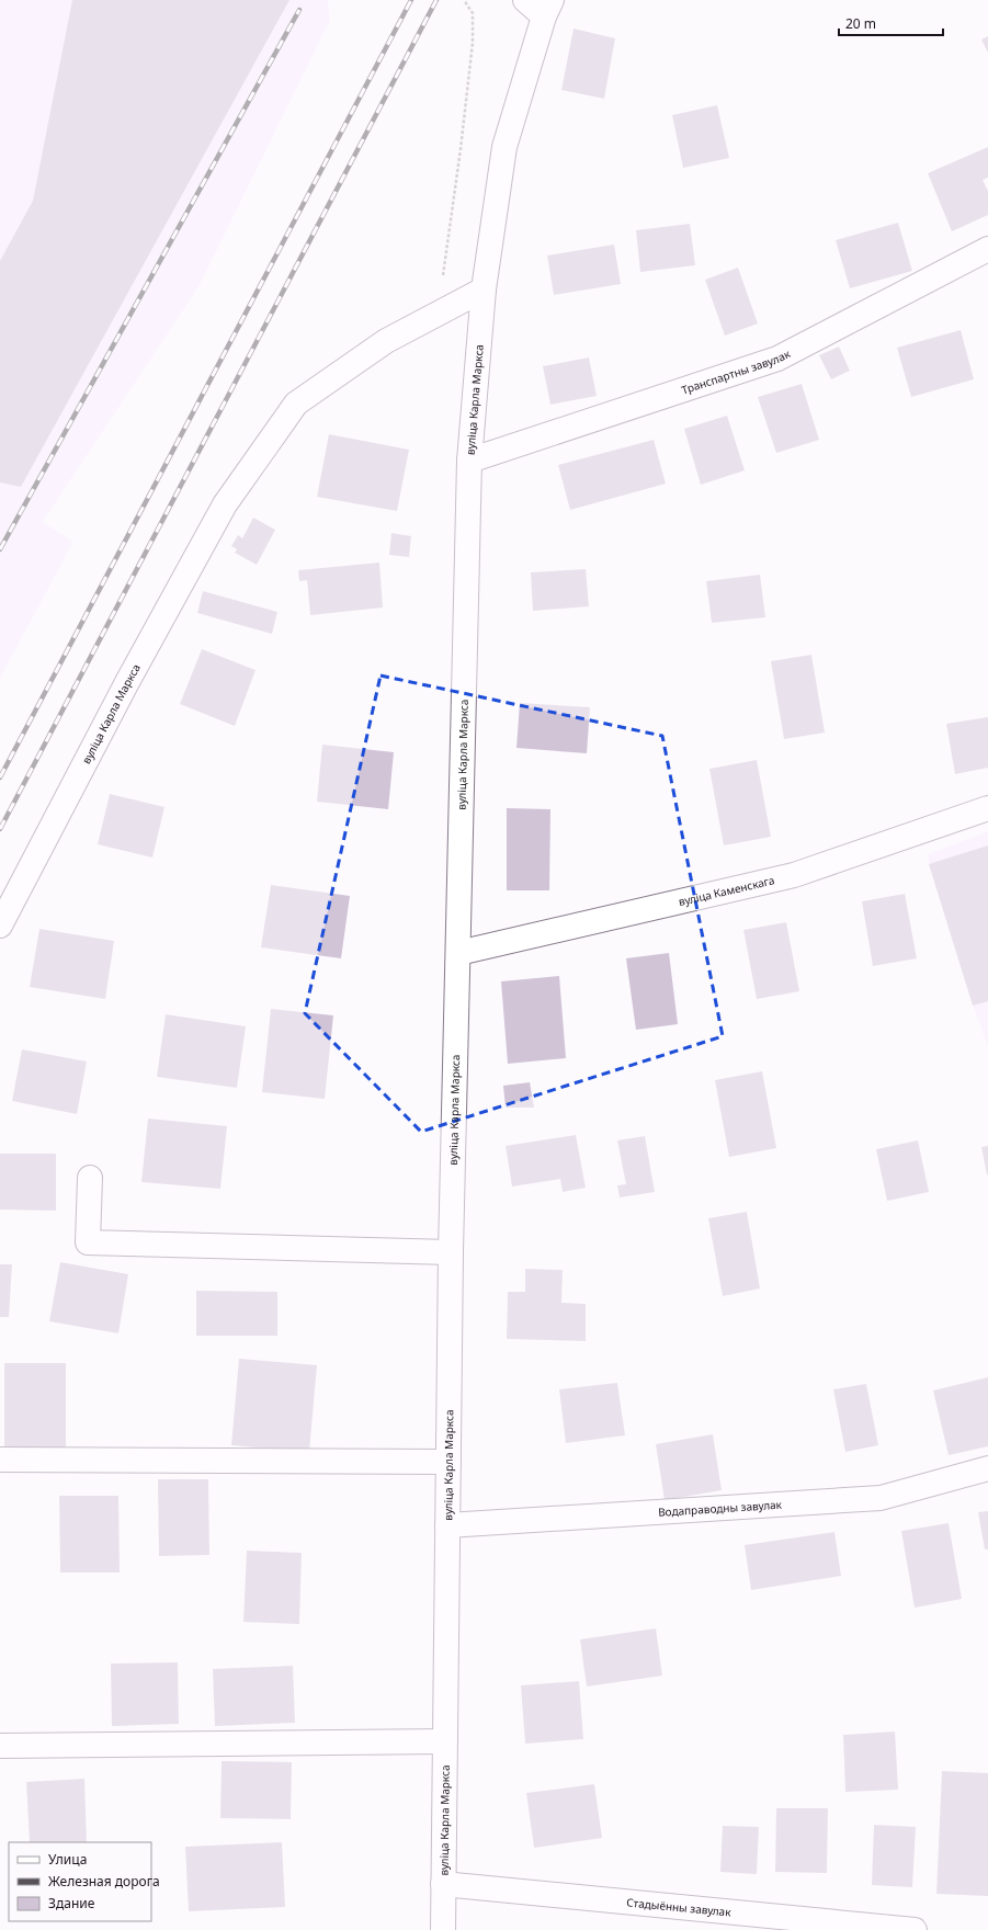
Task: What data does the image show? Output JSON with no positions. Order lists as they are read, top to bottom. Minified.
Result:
{"streets":{"street":["Транспартны завулак","вуліца Карла Маркса","вуліца Каменскага","Водаправодны завулак","Стадыённы завулак"]},"crossings":[["Транспартны завулак","вуліца Карла Маркса"],["вуліца Карла Маркса","вуліца Каменскага"],["вуліца Карла Маркса","Водаправодны завулак"],["вуліца Карла Маркса","Стадыённы завулак"]],"legend":["Улица","Железная дорога","Здание"],"scale_bar":"20 m"}
